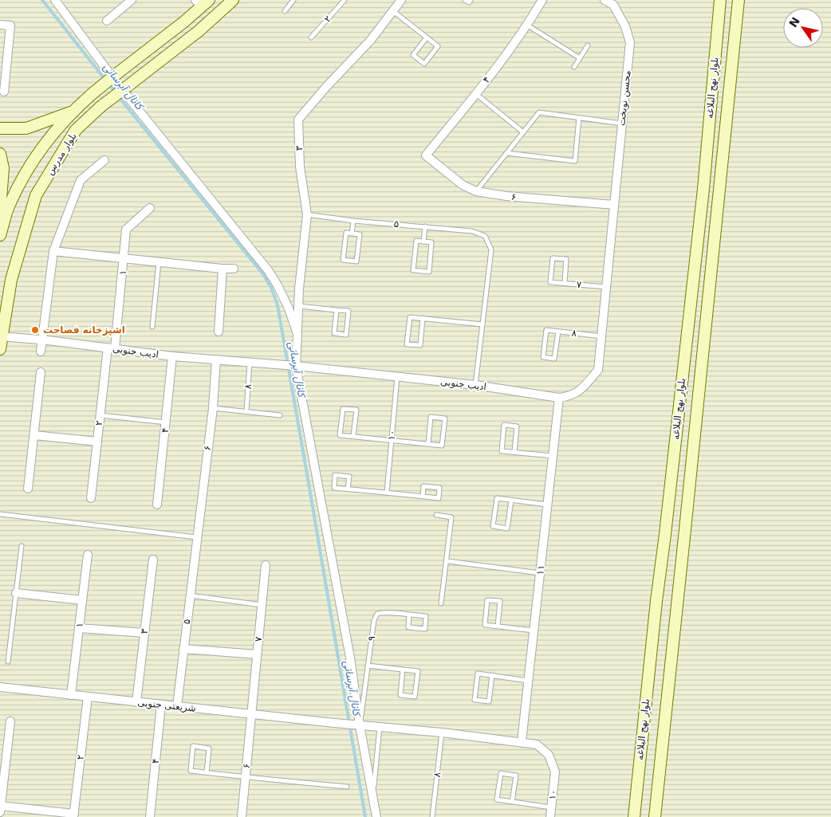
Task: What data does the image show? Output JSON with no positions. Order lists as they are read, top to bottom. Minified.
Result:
{"streets":{"main road":["بلوار نهج البلاغه","بلوار مدرس"],"street":["۲","۴","محسن نوبخت","۳","۶","۵","۱","۷","ادیب جنوبی","۱۰","۱۱","شریعتی جنوبی"],"lane":["۸","۹"]},"crossings":[["۲","۱"],["۲","ادیب جنوبی"],["۲","شریعتی جنوبی"],["۴","۶"],["۴","ادیب جنوبی"],["۴","شریعتی جنوبی"],["محسن نوبخت","۶"],["محسن نوبخت","۷"],["محسن نوبخت","۸"],["محسن نوبخت","ادیب جنوبی"],["محسن نوبخت","۱۱"],["۳","۵"],["۳","ادیب جنوبی"],["۳","۹"],["۳","شریعتی جنوبی"],["بلوار مدرس","ادیب جنوبی"],["۶","۵"],["۶","۷"],["۶","ادیب جنوبی"],["۶","شریعتی جنوبی"],["۵","شریعتی جنوبی"],["۱","ادیب جنوبی"],["۱","شریعتی جنوبی"],["۷","شریعتی جنوبی"],["۸","ادیب جنوبی"],["۸","شریعتی جنوبی"],["ادیب جنوبی","۱۰"],["ادیب جنوبی","۱۱"],["۱۰","شریعتی جنوبی"],["۱۱","شریعتی جنوبی"],["۹","شریعتی جنوبی"]],"water":["کانال آبرسانی"],"places":["اشپزخانه فصاحت"],"north":"top left"}
